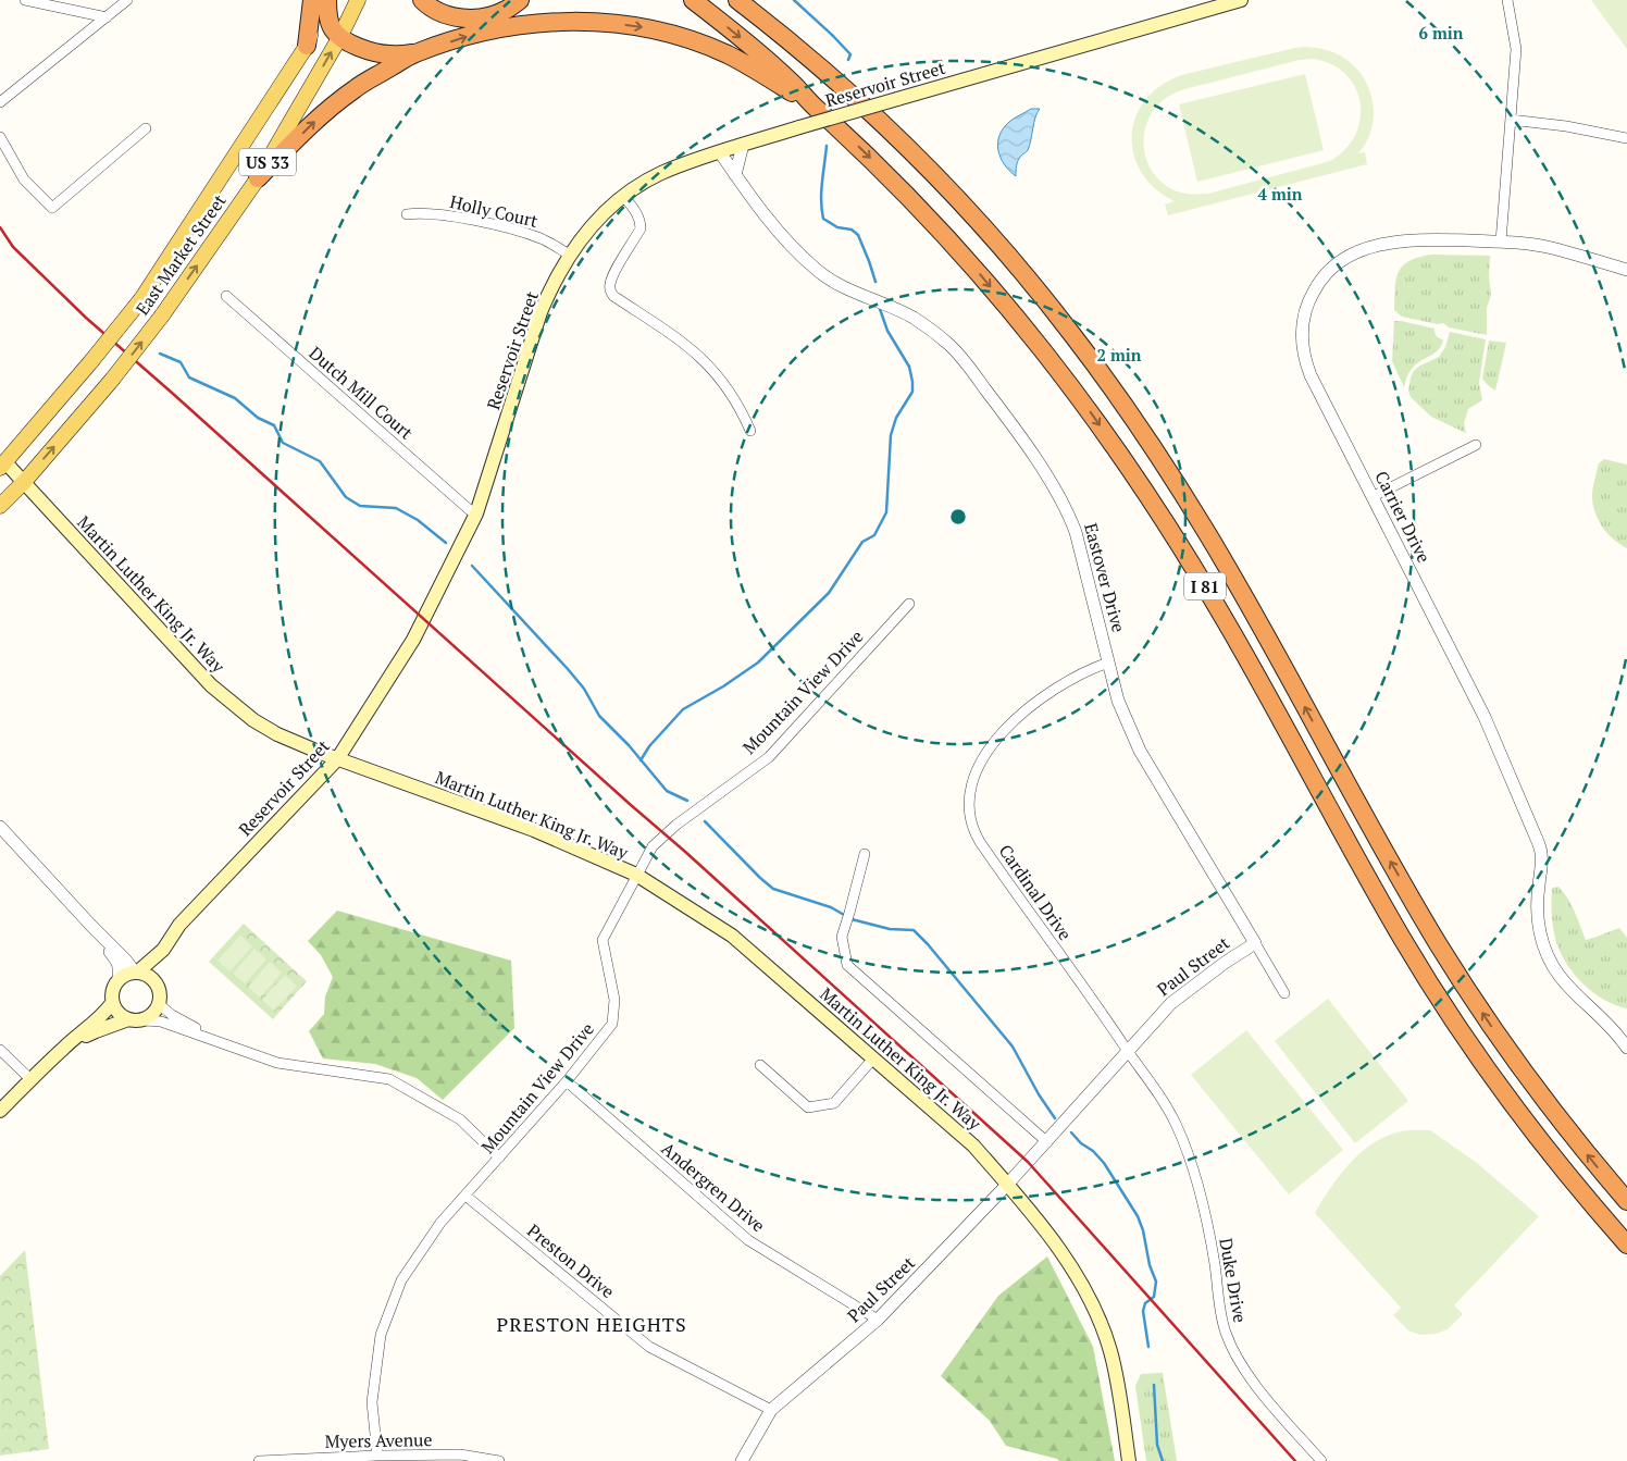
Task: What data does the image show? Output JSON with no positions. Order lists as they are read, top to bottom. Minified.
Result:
{"streets":{"highway":["I 81"],"main road":["Reservoir Street","US 33","East Market Street","Martin Luther King Jr. Way"],"street":["Holly Court","Dutch Mill Court","Carrier Drive","Eastover Drive","Mountain View Drive","Cardinal Drive","Paul Street","Andergren Drive","Preston Drive","Duke Drive","Myers Avenue"]},"crossings":[["Reservoir Street","Holly Court"],["Reservoir Street","Dutch Mill Court"],["Reservoir Street","Eastover Drive"],["Reservoir Street","Martin Luther King Jr. Way"],["East Market Street","Martin Luther King Jr. Way"],["Eastover Drive","Cardinal Drive"],["Eastover Drive","Paul Street"],["Martin Luther King Jr. Way","Mountain View Drive"],["Martin Luther King Jr. Way","Paul Street"],["Mountain View Drive","Andergren Drive"],["Mountain View Drive","Preston Drive"],["Mountain View Drive","Myers Avenue"],["Cardinal Drive","Paul Street"],["Cardinal Drive","Duke Drive"],["Paul Street","Andergren Drive"],["Paul Street","Preston Drive"]],"districts":["PRESTON HEIGHTS"],"rings":["6 min","4 min","2 min"]}
